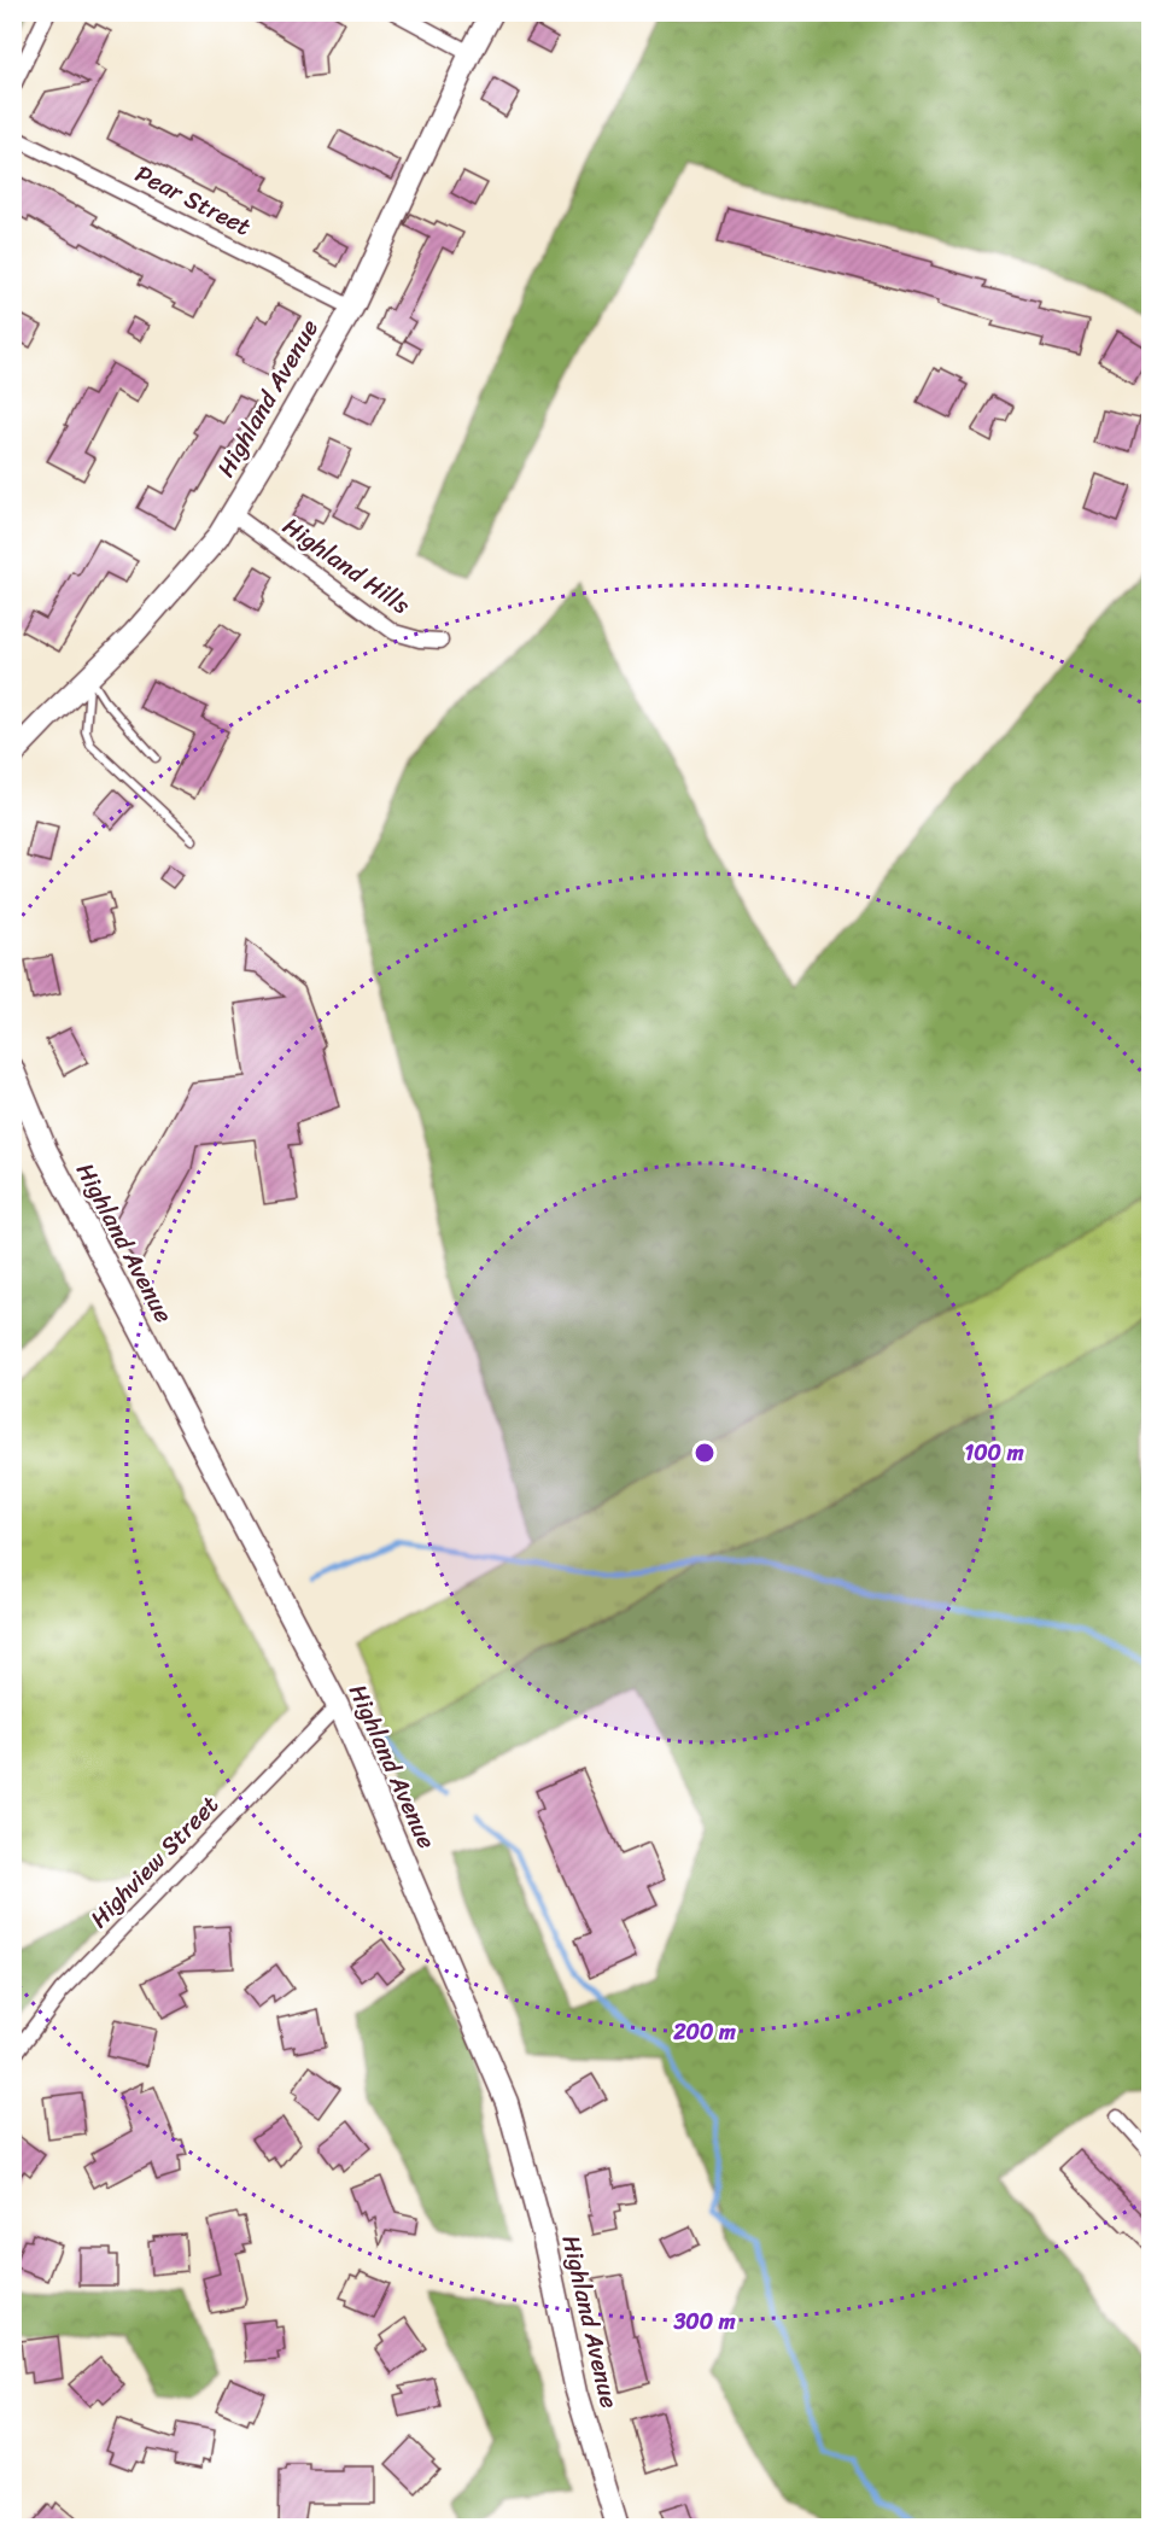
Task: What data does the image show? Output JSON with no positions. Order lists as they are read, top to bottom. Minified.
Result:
{"streets":{"main road":["Highland Avenue"],"street":["Pear Street","Highland Hills","Highview Street"]},"crossings":[["Pear Street","Highland Avenue"],["Highland Avenue","Highland Hills"],["Highland Avenue","Highview Street"]],"rings":["100 m","200 m","300 m"]}
